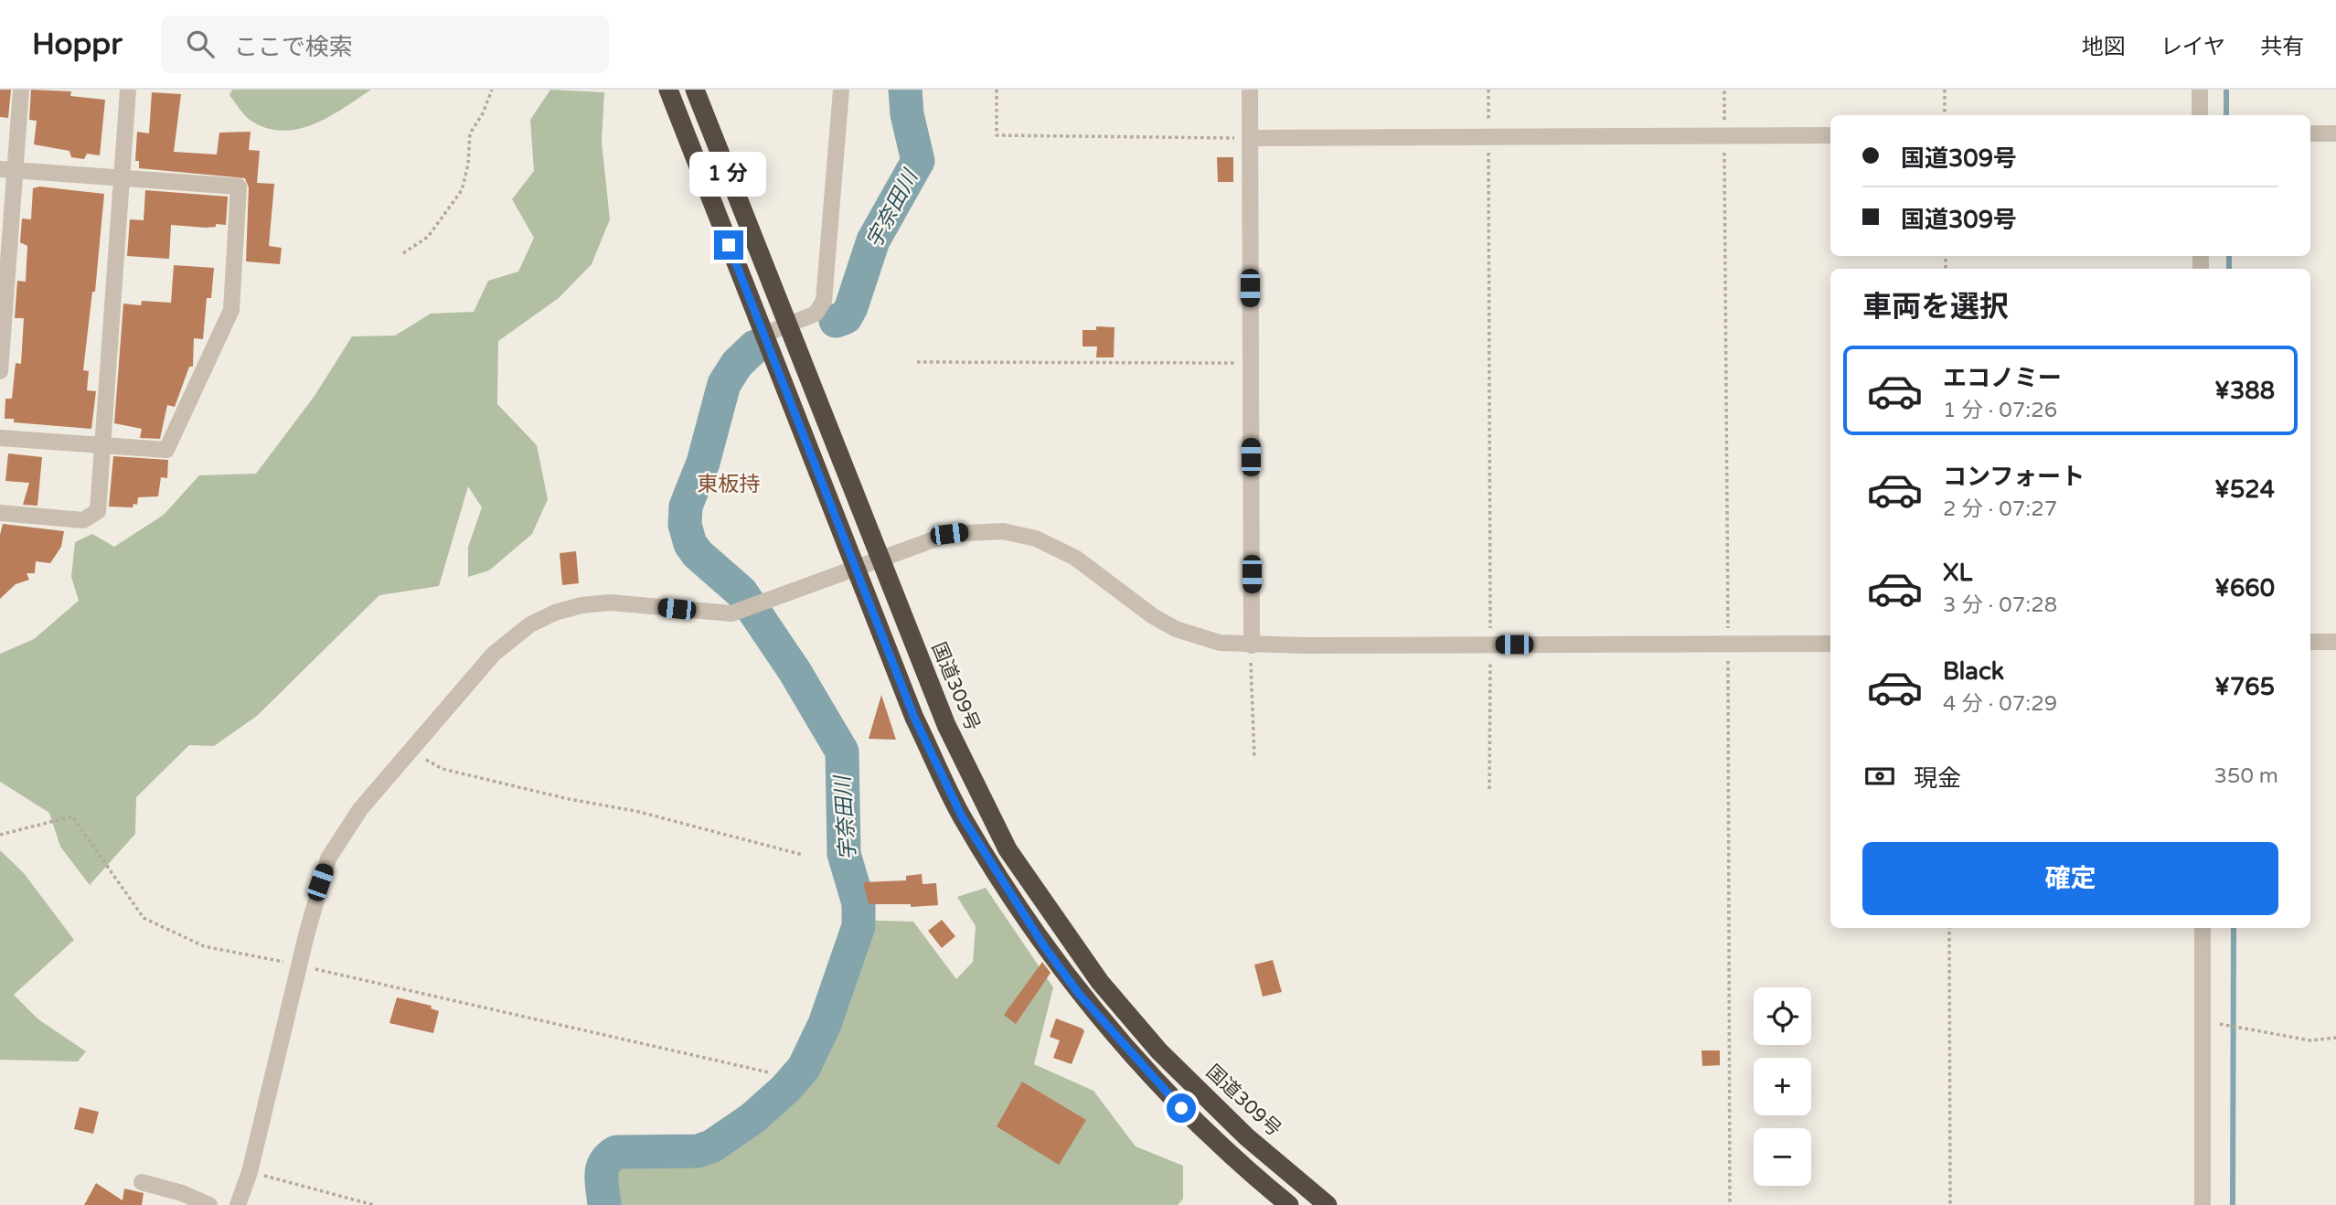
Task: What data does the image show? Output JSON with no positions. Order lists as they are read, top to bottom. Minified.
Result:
{"streets":{"highway":["国道309号"]},"districts":["東板持"],"water":["宇奈田川"],"page":{"header":"Hoppr","search":"ここで検索","nav":["地図","レイヤ","共有"],"banner":["国道309号","国道309号"],"bubble":"1 分","heading":"車両を選択","list":[{"name":"エコノミー","note":"1 分 · 07:26","value":"¥388"},{"name":"コンフォート","note":"2 分 · 07:27","value":"¥524"},{"name":"XL","note":"3 分 · 07:28","value":"¥660"},{"name":"Black","note":"4 分 · 07:29","value":"¥765"}],"pay":["現金","350 m"],"buttons":"確定","map_buttons":["+","−"]}}
